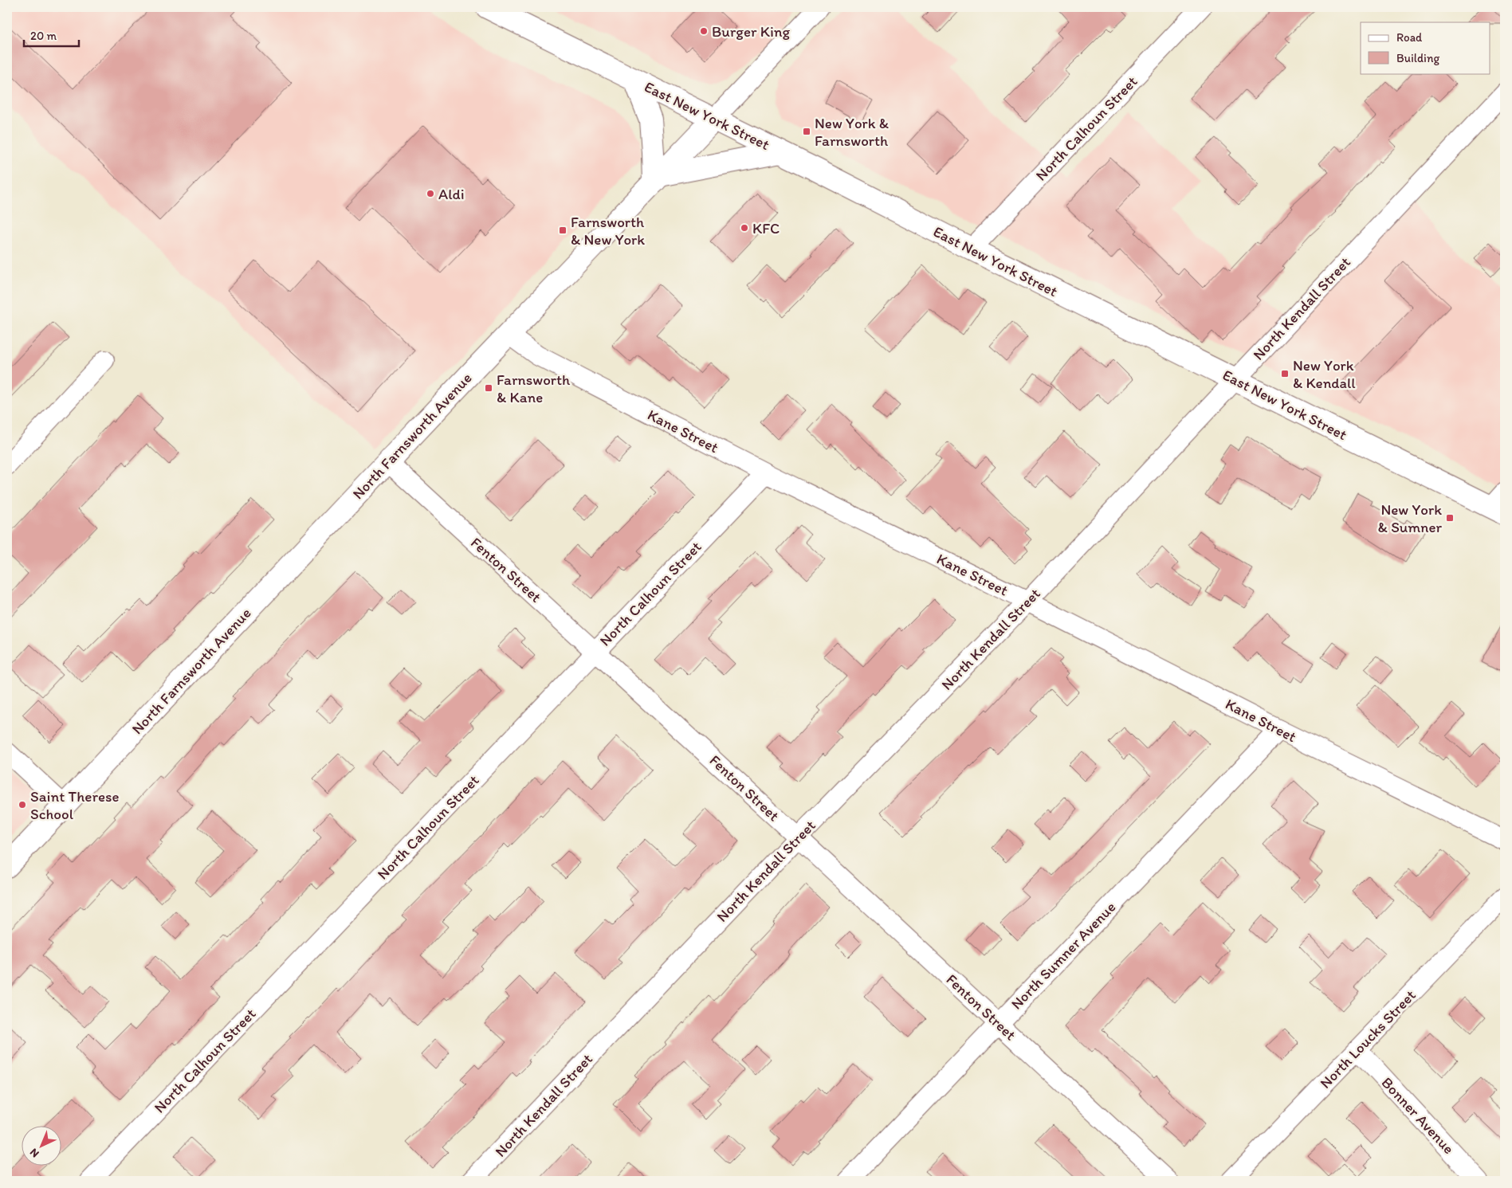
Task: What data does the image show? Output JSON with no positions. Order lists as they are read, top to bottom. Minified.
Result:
{"streets":{"main road":["East New York Street","North Farnsworth Avenue"],"street":["North Calhoun Street","North Kendall Street","Kane Street","Fenton Street","North Sumner Avenue","North Loucks Street","Bonner Avenue"]},"crossings":[["East New York Street","North Calhoun Street"],["East New York Street","North Kendall Street"],["East New York Street","North Farnsworth Avenue"],["North Calhoun Street","Kane Street"],["North Calhoun Street","Fenton Street"],["North Kendall Street","Kane Street"],["North Kendall Street","Fenton Street"],["Kane Street","North Farnsworth Avenue"],["Kane Street","North Sumner Avenue"],["North Farnsworth Avenue","Fenton Street"],["Fenton Street","North Sumner Avenue"],["North Loucks Street","Bonner Avenue"]],"places":{"other":["Burger King","Aldi","KFC","Saint Therese School"],"transit":["New York & Farnsworth","Farnsworth & New York","New York & Kendall","Farnsworth & Kane","New York & Sumner"]},"legend":["Road","Building"],"scale_bar":"20 m","north":"bottom left"}
